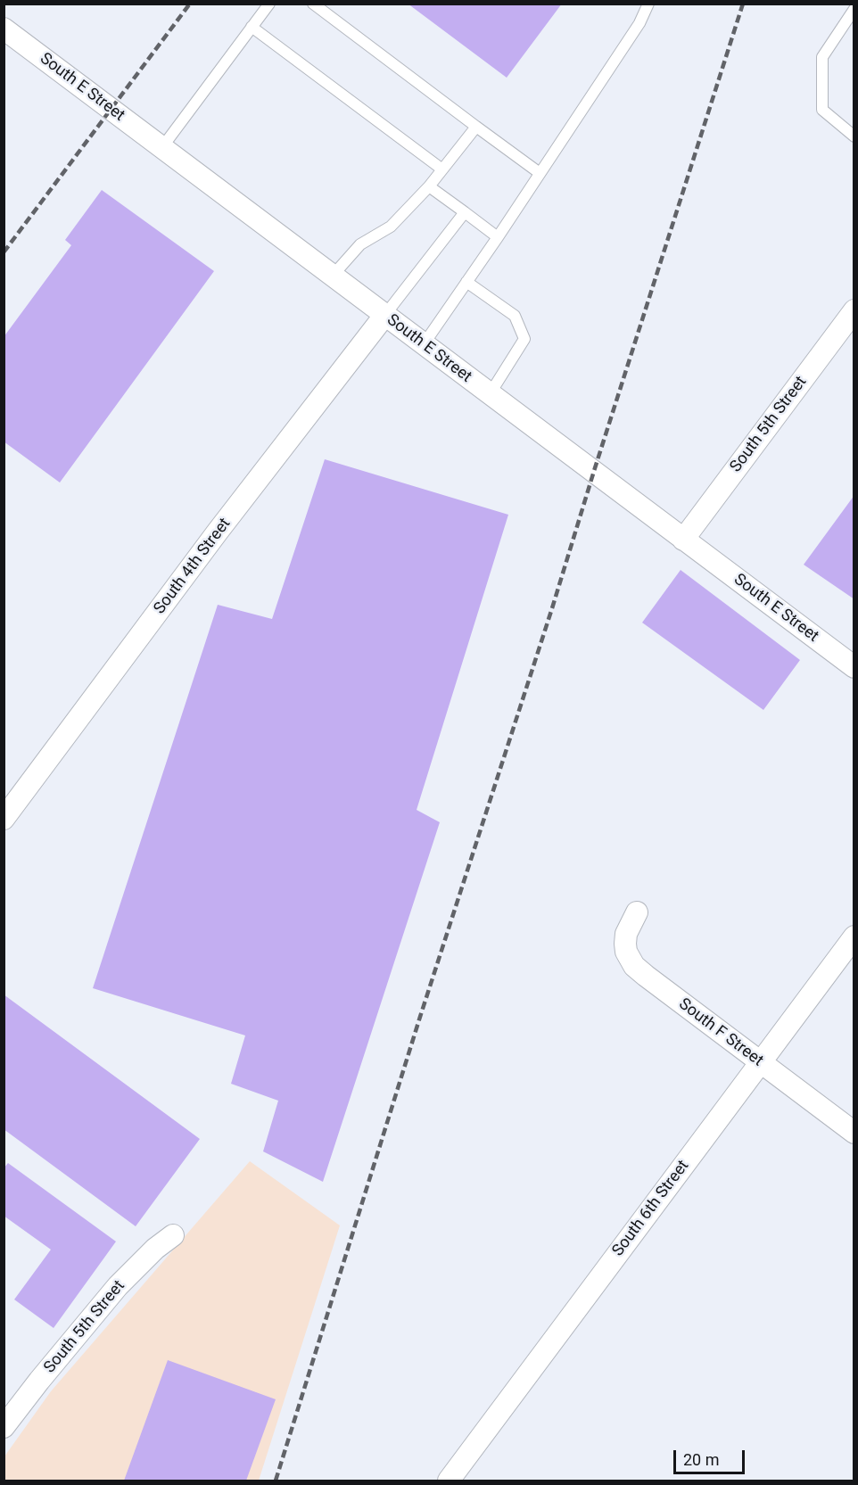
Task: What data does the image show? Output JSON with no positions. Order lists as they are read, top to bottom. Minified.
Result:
{"streets":{"street":["South E Street","South 5th Street","South 4th Street","South F Street","South 6th Street"]},"crossings":[["South E Street","South 5th Street"],["South E Street","South 4th Street"],["South F Street","South 6th Street"]],"scale_bar":"20 m"}
